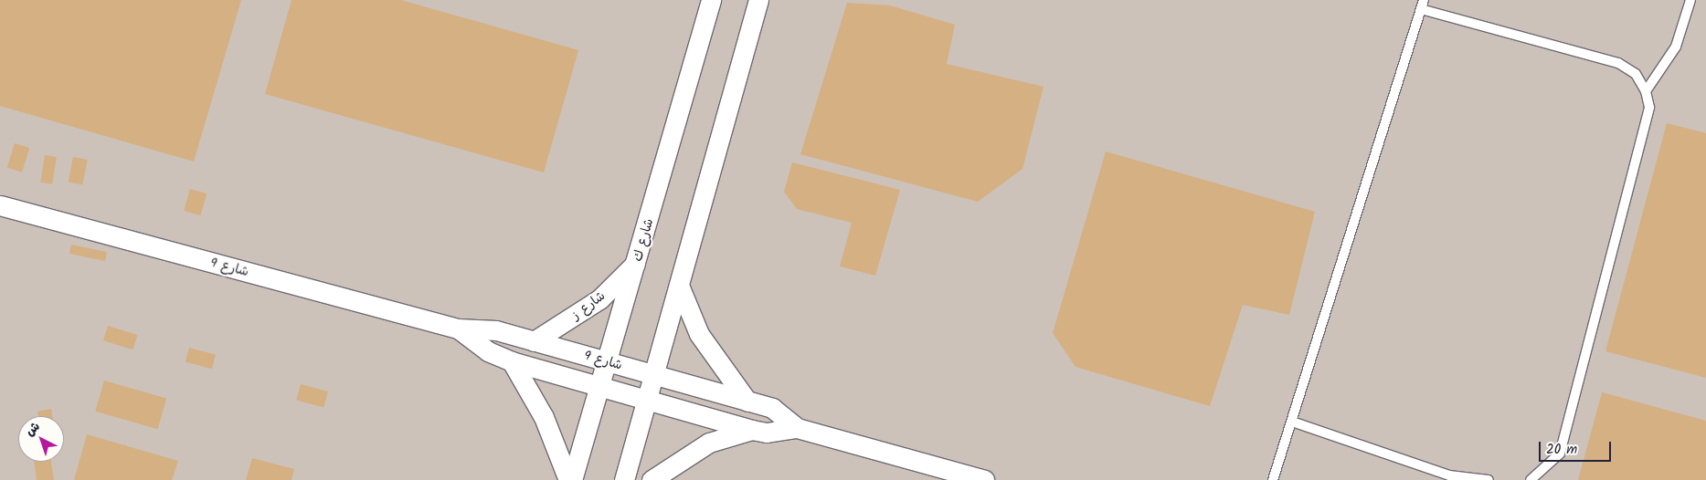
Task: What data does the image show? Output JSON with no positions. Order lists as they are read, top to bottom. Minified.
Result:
{"streets":{"street":["شارع ك","شارع 9","شارع ز"]},"crossings":[["شارع ك","شارع 9"],["شارع ك","شارع ز"],["شارع 9","شارع ز"]],"scale_bar":"20 m","north":"top left"}
